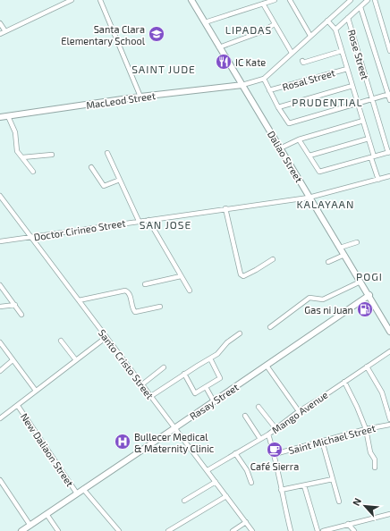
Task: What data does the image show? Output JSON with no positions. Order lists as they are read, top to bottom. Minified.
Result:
{"streets":{"street":["Rose Street","Rosal Street","MacLeod Street","Daliao Street","Doctor Cirineo Street","Santo Cristo Street","Rasay Street","Mango Avenue","Saint Michael Street","New Daliaon Street"]},"crossings":[["MacLeod Street","Daliao Street"],["Daliao Street","Doctor Cirineo Street"],["Daliao Street","Rasay Street"],["Doctor Cirineo Street","Santo Cristo Street"],["Santo Cristo Street","Rasay Street"],["Santo Cristo Street","Mango Avenue"],["Rasay Street","New Daliaon Street"]],"districts":["LIPADAS","SAINT JUDE","PRUDENTIAL","KALAYAAN","SAN JOSE","POGI"],"places":{"school or university":["Santa Clara Elementary School"],"restaurant":["IC Kate"],"fuel station":["Gas ni Juan"],"hospital":["Bullecer Medical & Maternity Clinic"],"cafe":["Café Sierra"]},"north":"top left"}
